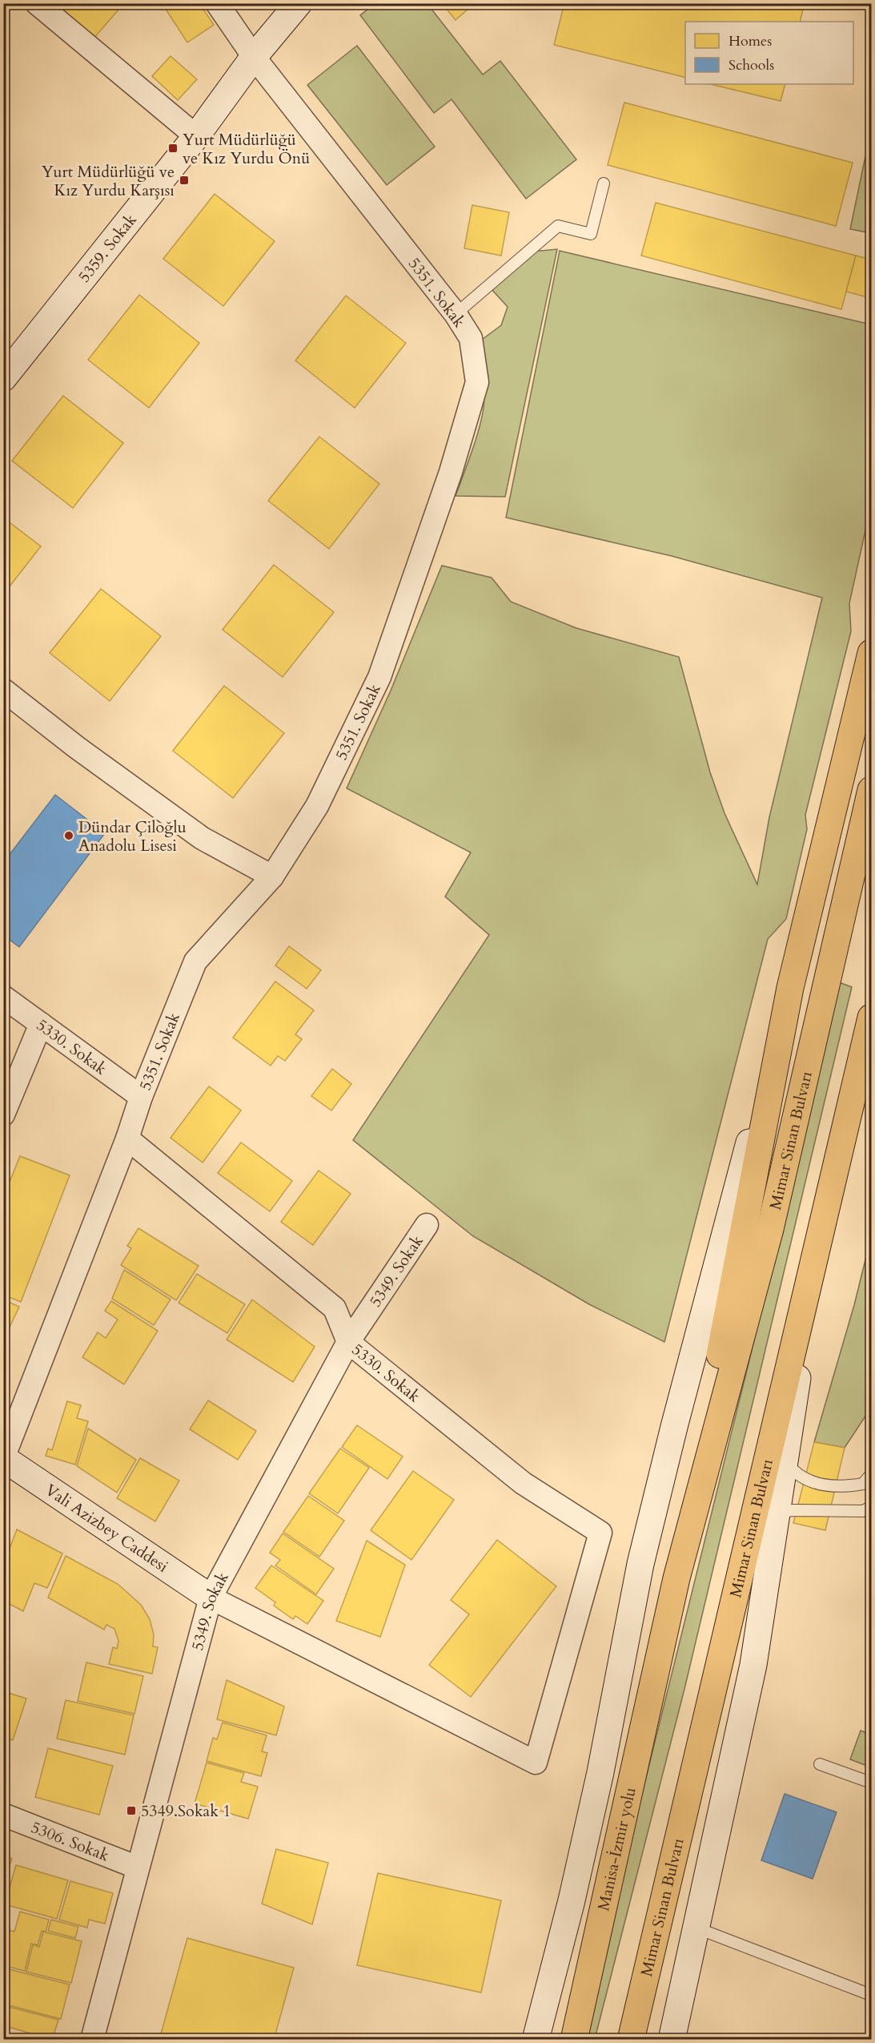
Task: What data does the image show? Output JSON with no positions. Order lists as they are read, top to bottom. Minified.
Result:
{"streets":{"highway":["Mimar Sinan Bulvarı","Manisa-İzmir yolu"],"main road":["5359. Sokak","Vali Azizbey Caddesi"],"street":["5351. Sokak","5330. Sokak","5349. Sokak","5306. Sokak"]},"crossings":[["5359. Sokak","5351. Sokak"],["5351. Sokak","5330. Sokak"],["5351. Sokak","Vali Azizbey Caddesi"],["5330. Sokak","5349. Sokak"],["5330. Sokak","Vali Azizbey Caddesi"],["Mimar Sinan Bulvarı","Manisa-İzmir yolu"],["5349. Sokak","Vali Azizbey Caddesi"],["5349. Sokak","5306. Sokak"]],"places":{"transit":["Yurt Müdürlüğü ve Kız Yurdu Önü","Yurt Müdürlüğü ve Kız Yurdu Karşısı","5349.Sokak 1"],"other":["Dündar Çiloğlu Anadolu Lisesi"]},"legend":["Homes","Schools"]}
